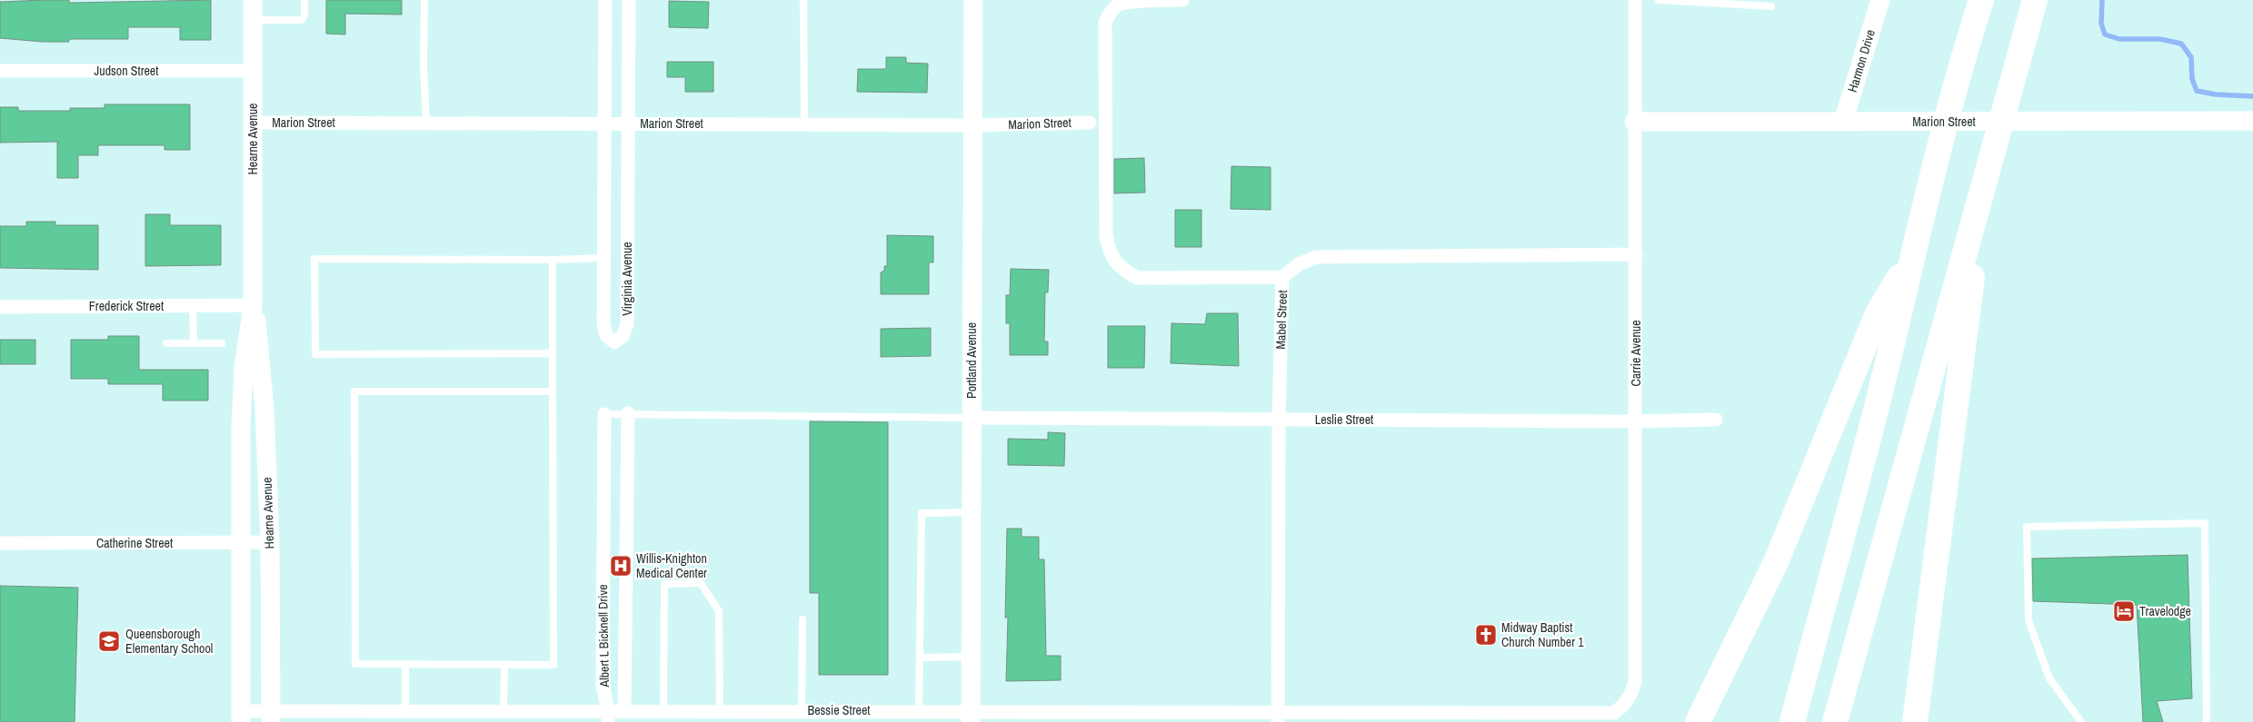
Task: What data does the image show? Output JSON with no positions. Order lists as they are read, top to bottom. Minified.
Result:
{"streets":{"street":["Harmon Drive","Judson Street","Marion Street","Hearne Avenue","Virginia Avenue","Frederick Street","Mabel Street","Carrie Avenue","Portland Avenue","Leslie Street","Catherine Street","Albert L Bicknell Drive","Bessie Street"]},"crossings":[["Harmon Drive","Marion Street"],["Judson Street","Hearne Avenue"],["Marion Street","Hearne Avenue"],["Marion Street","Virginia Avenue"],["Marion Street","Carrie Avenue"],["Marion Street","Portland Avenue"],["Hearne Avenue","Frederick Street"],["Hearne Avenue","Catherine Street"],["Hearne Avenue","Bessie Street"],["Mabel Street","Carrie Avenue"],["Mabel Street","Leslie Street"],["Mabel Street","Bessie Street"],["Carrie Avenue","Leslie Street"],["Carrie Avenue","Bessie Street"],["Portland Avenue","Leslie Street"],["Portland Avenue","Bessie Street"],["Albert L Bicknell Drive","Bessie Street"]],"places":{"hospital":["Willis-Knighton Medical Center"],"hotel":["Travelodge"],"church":["Midway Baptist Church Number 1"],"school or university":["Queensborough Elementary School"]}}
